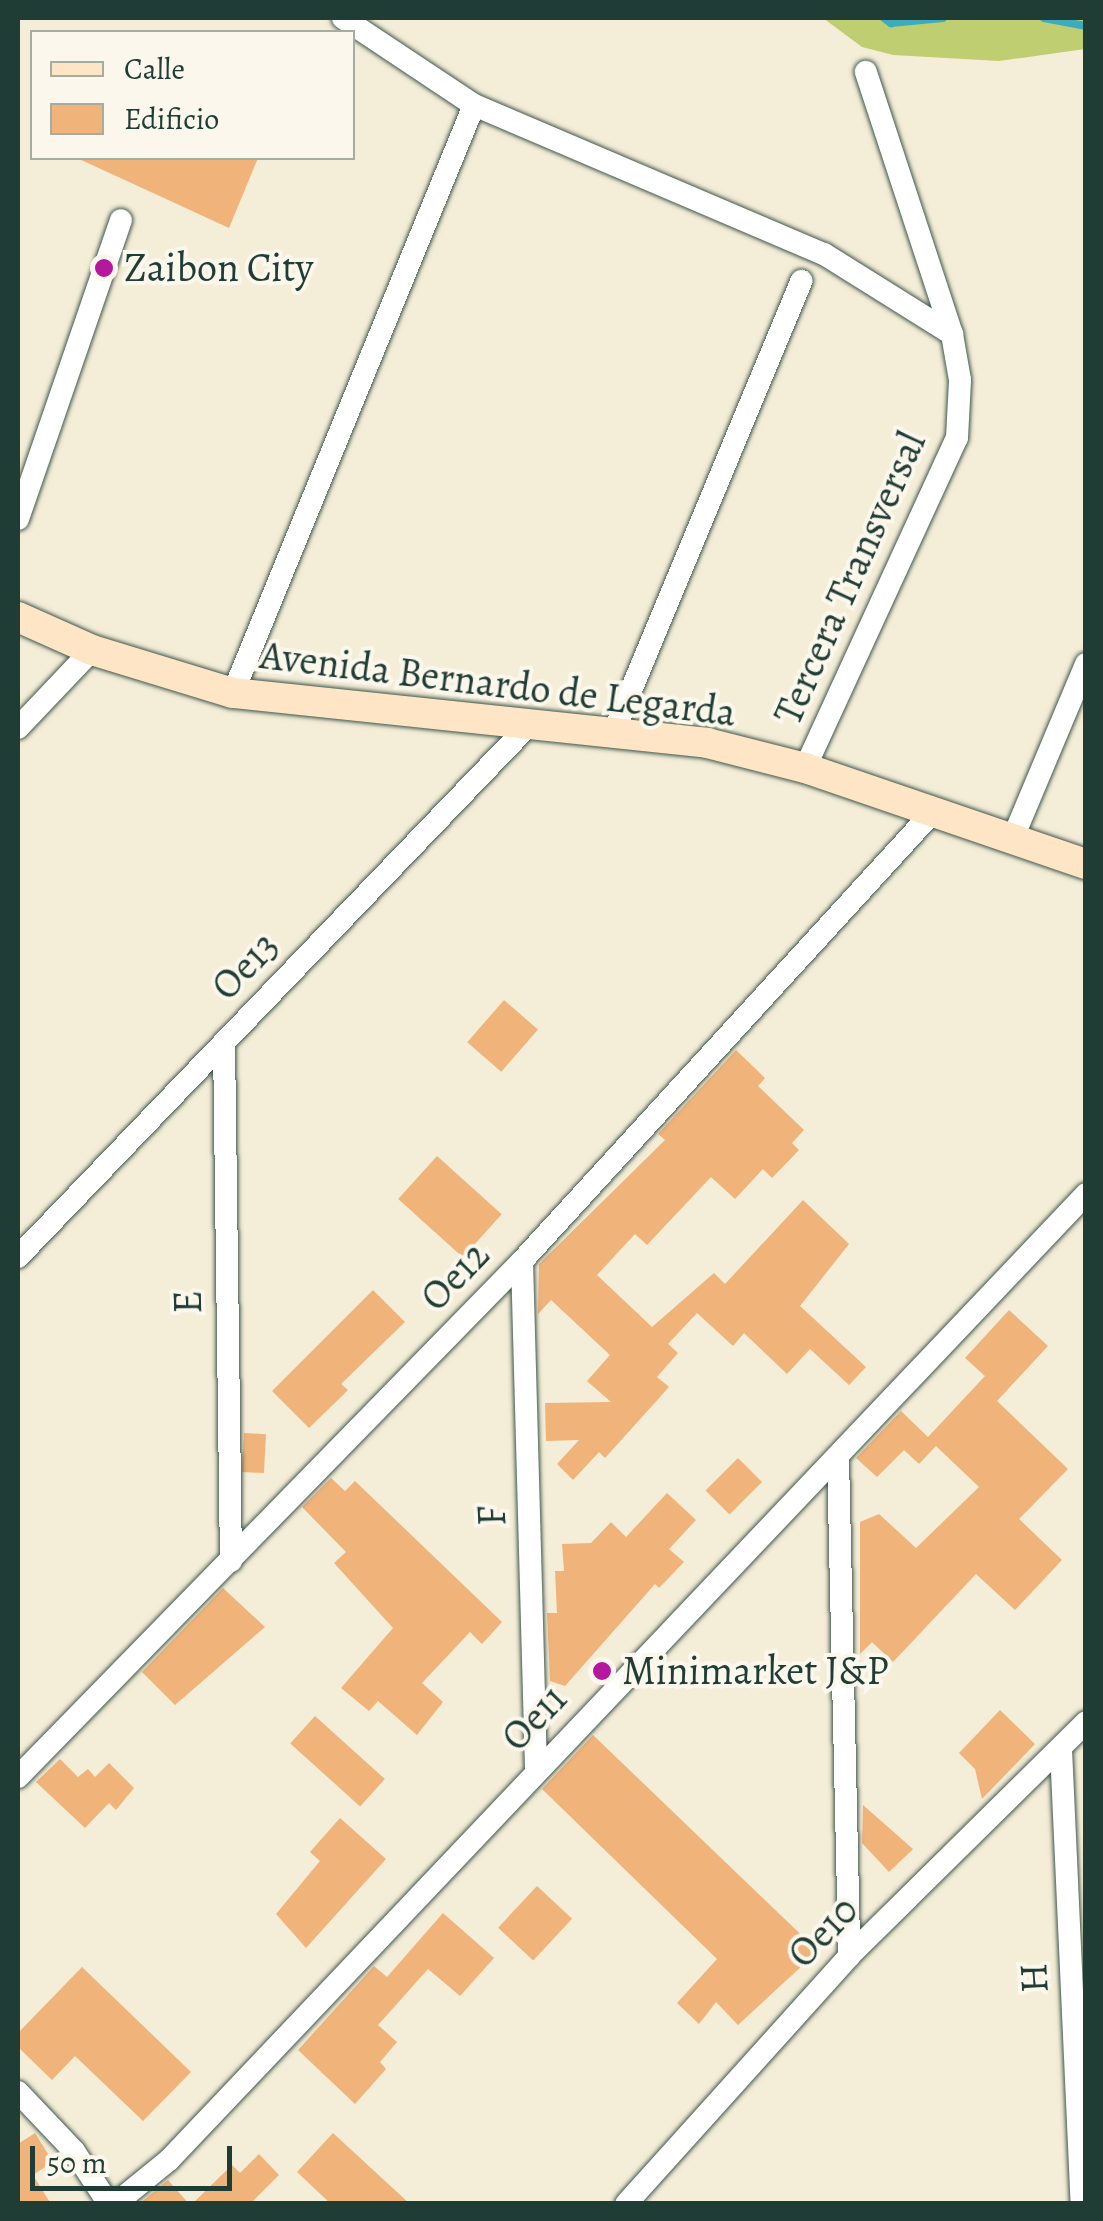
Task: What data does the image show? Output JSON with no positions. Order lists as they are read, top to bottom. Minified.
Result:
{"streets":{"street":["Tercera Transversal","Avenida Bernardo de Legarda","Oe13","Oe12","E","F","Oe11","Oe10","H"]},"crossings":[["Tercera Transversal","Avenida Bernardo de Legarda"],["Avenida Bernardo de Legarda","Oe13"],["Avenida Bernardo de Legarda","Oe12"],["Oe13","E"],["Oe12","E"],["Oe12","F"],["F","Oe11"],["Oe10","H"]],"places":["Zaibon City","Minimarket J&P"],"legend":["Calle","Edificio"],"scale_bar":"50 m"}
